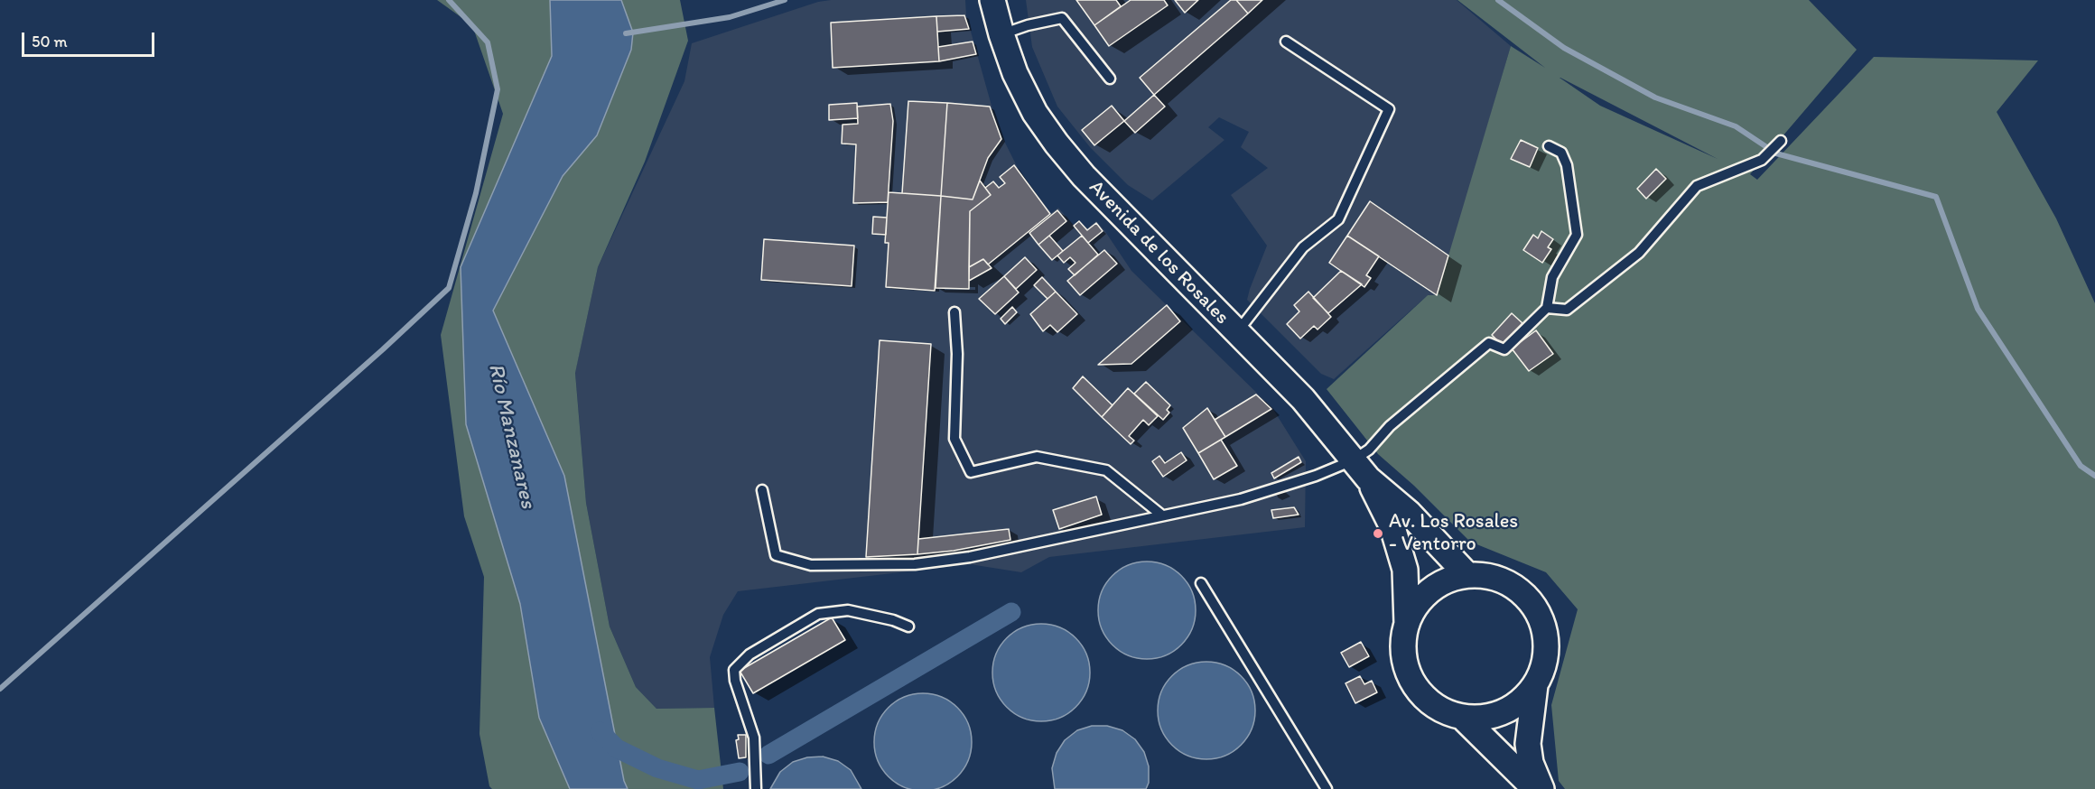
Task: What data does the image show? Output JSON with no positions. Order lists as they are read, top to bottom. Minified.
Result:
{"streets":{"street":["Avenida de los Rosales"]},"water":["Río Manzanares"],"places":["Av. Los Rosales - Ventorro"],"scale_bar":"50 m"}
